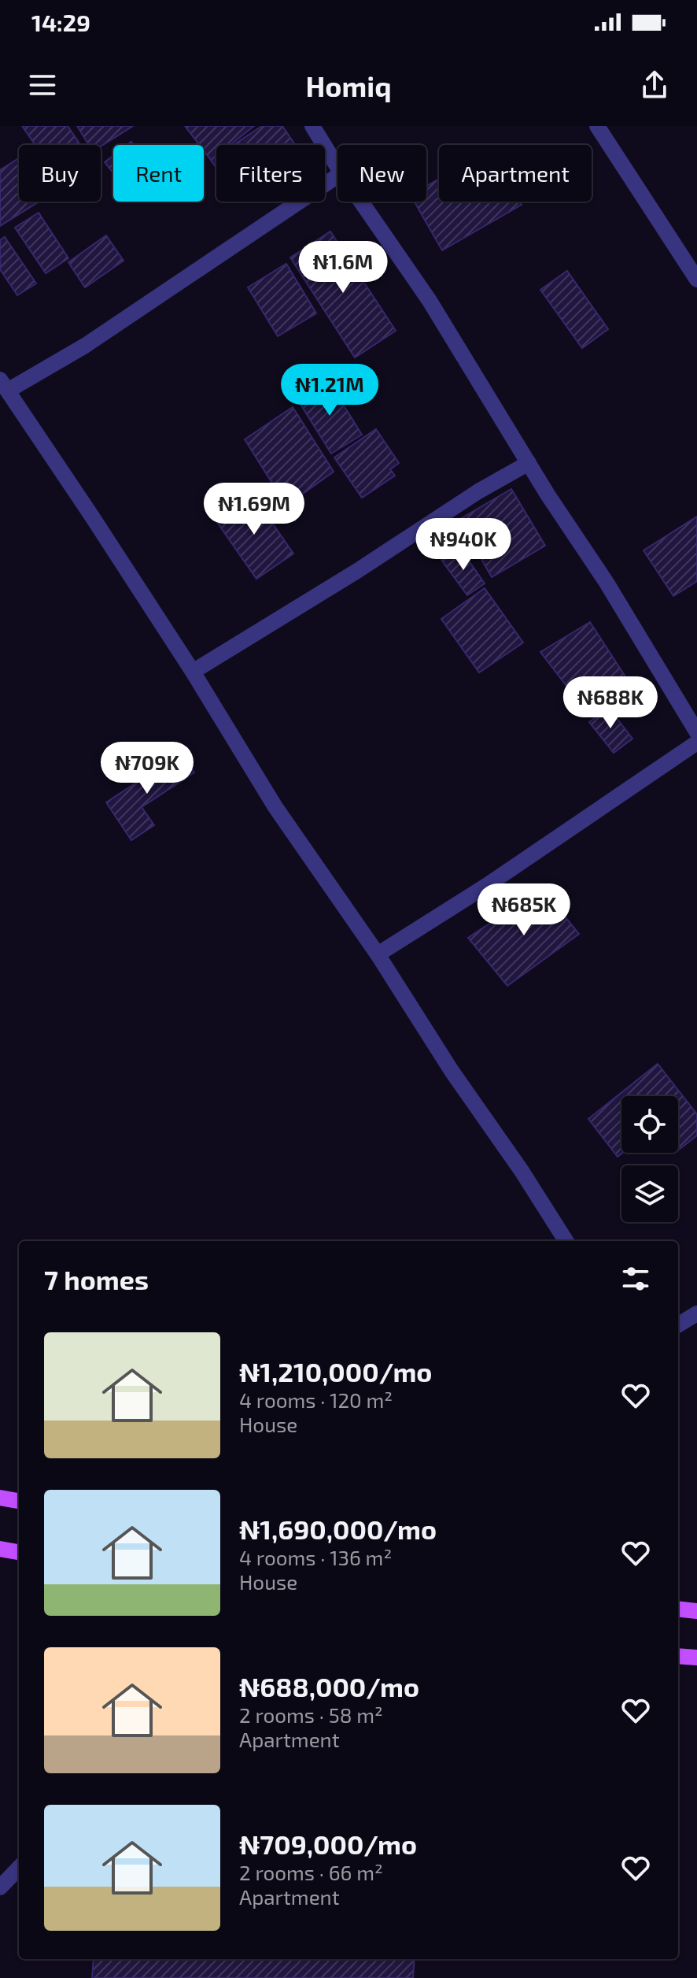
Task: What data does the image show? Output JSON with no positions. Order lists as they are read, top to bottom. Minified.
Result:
{"page":{"status":"14:29","header":"Homiq","chip":["Buy","Rent","Filters","New","Apartment"],"price":["₦1.6M","₦1.21M","₦1.69M","₦940K","₦688K","₦709K","₦685K"],"heading":"7 homes","list":[{"name":"₦1,210,000/mo","note":"4 rooms · 120 m² · House"},{"name":"₦1,690,000/mo","note":"4 rooms · 136 m² · House"},{"name":"₦688,000/mo","note":"2 rooms · 58 m² · Apartment"},{"name":"₦709,000/mo","note":"2 rooms · 66 m² · Apartment"}]}}
